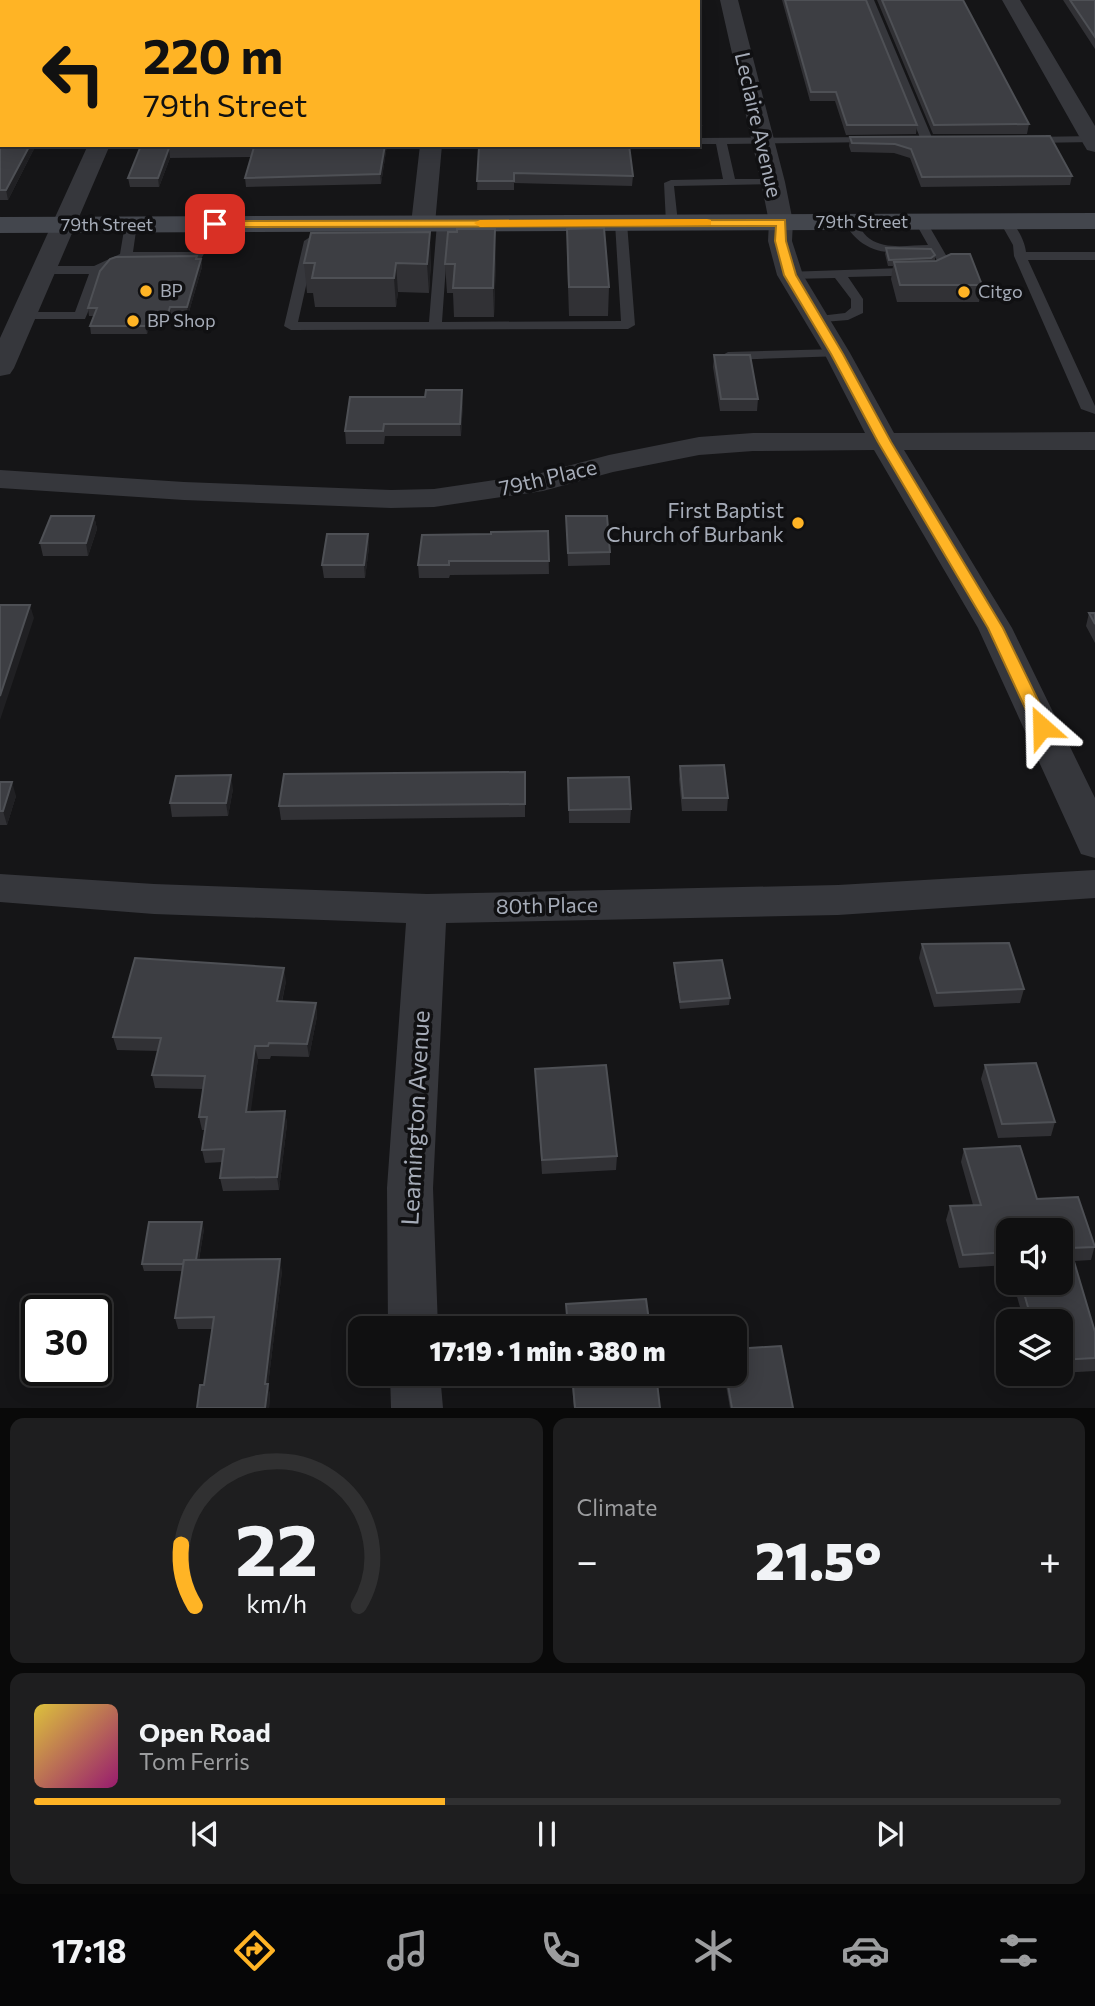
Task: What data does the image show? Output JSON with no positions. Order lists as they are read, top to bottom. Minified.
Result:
{"streets":{"main road":["79th Street"],"street":["Leclaire Avenue","79th Place","80th Place","Leamington Avenue"]},"crossings":[["Leclaire Avenue","79th Street"],["Leclaire Avenue","79th Place"],["80th Place","Leamington Avenue"]],"places":["BP","Citgo","BP Shop","First Baptist Church of Burbank"],"page":{"turn":["220 m","79th Street"],"limit":"30","trip":"17:19 · 1 min · 380 m","tile":"Climate","heat":["−","21.5°","+"],"song":["Open Road","Tom Ferris"],"tabs":"17:18","gauge":["22","km/h"]}}
